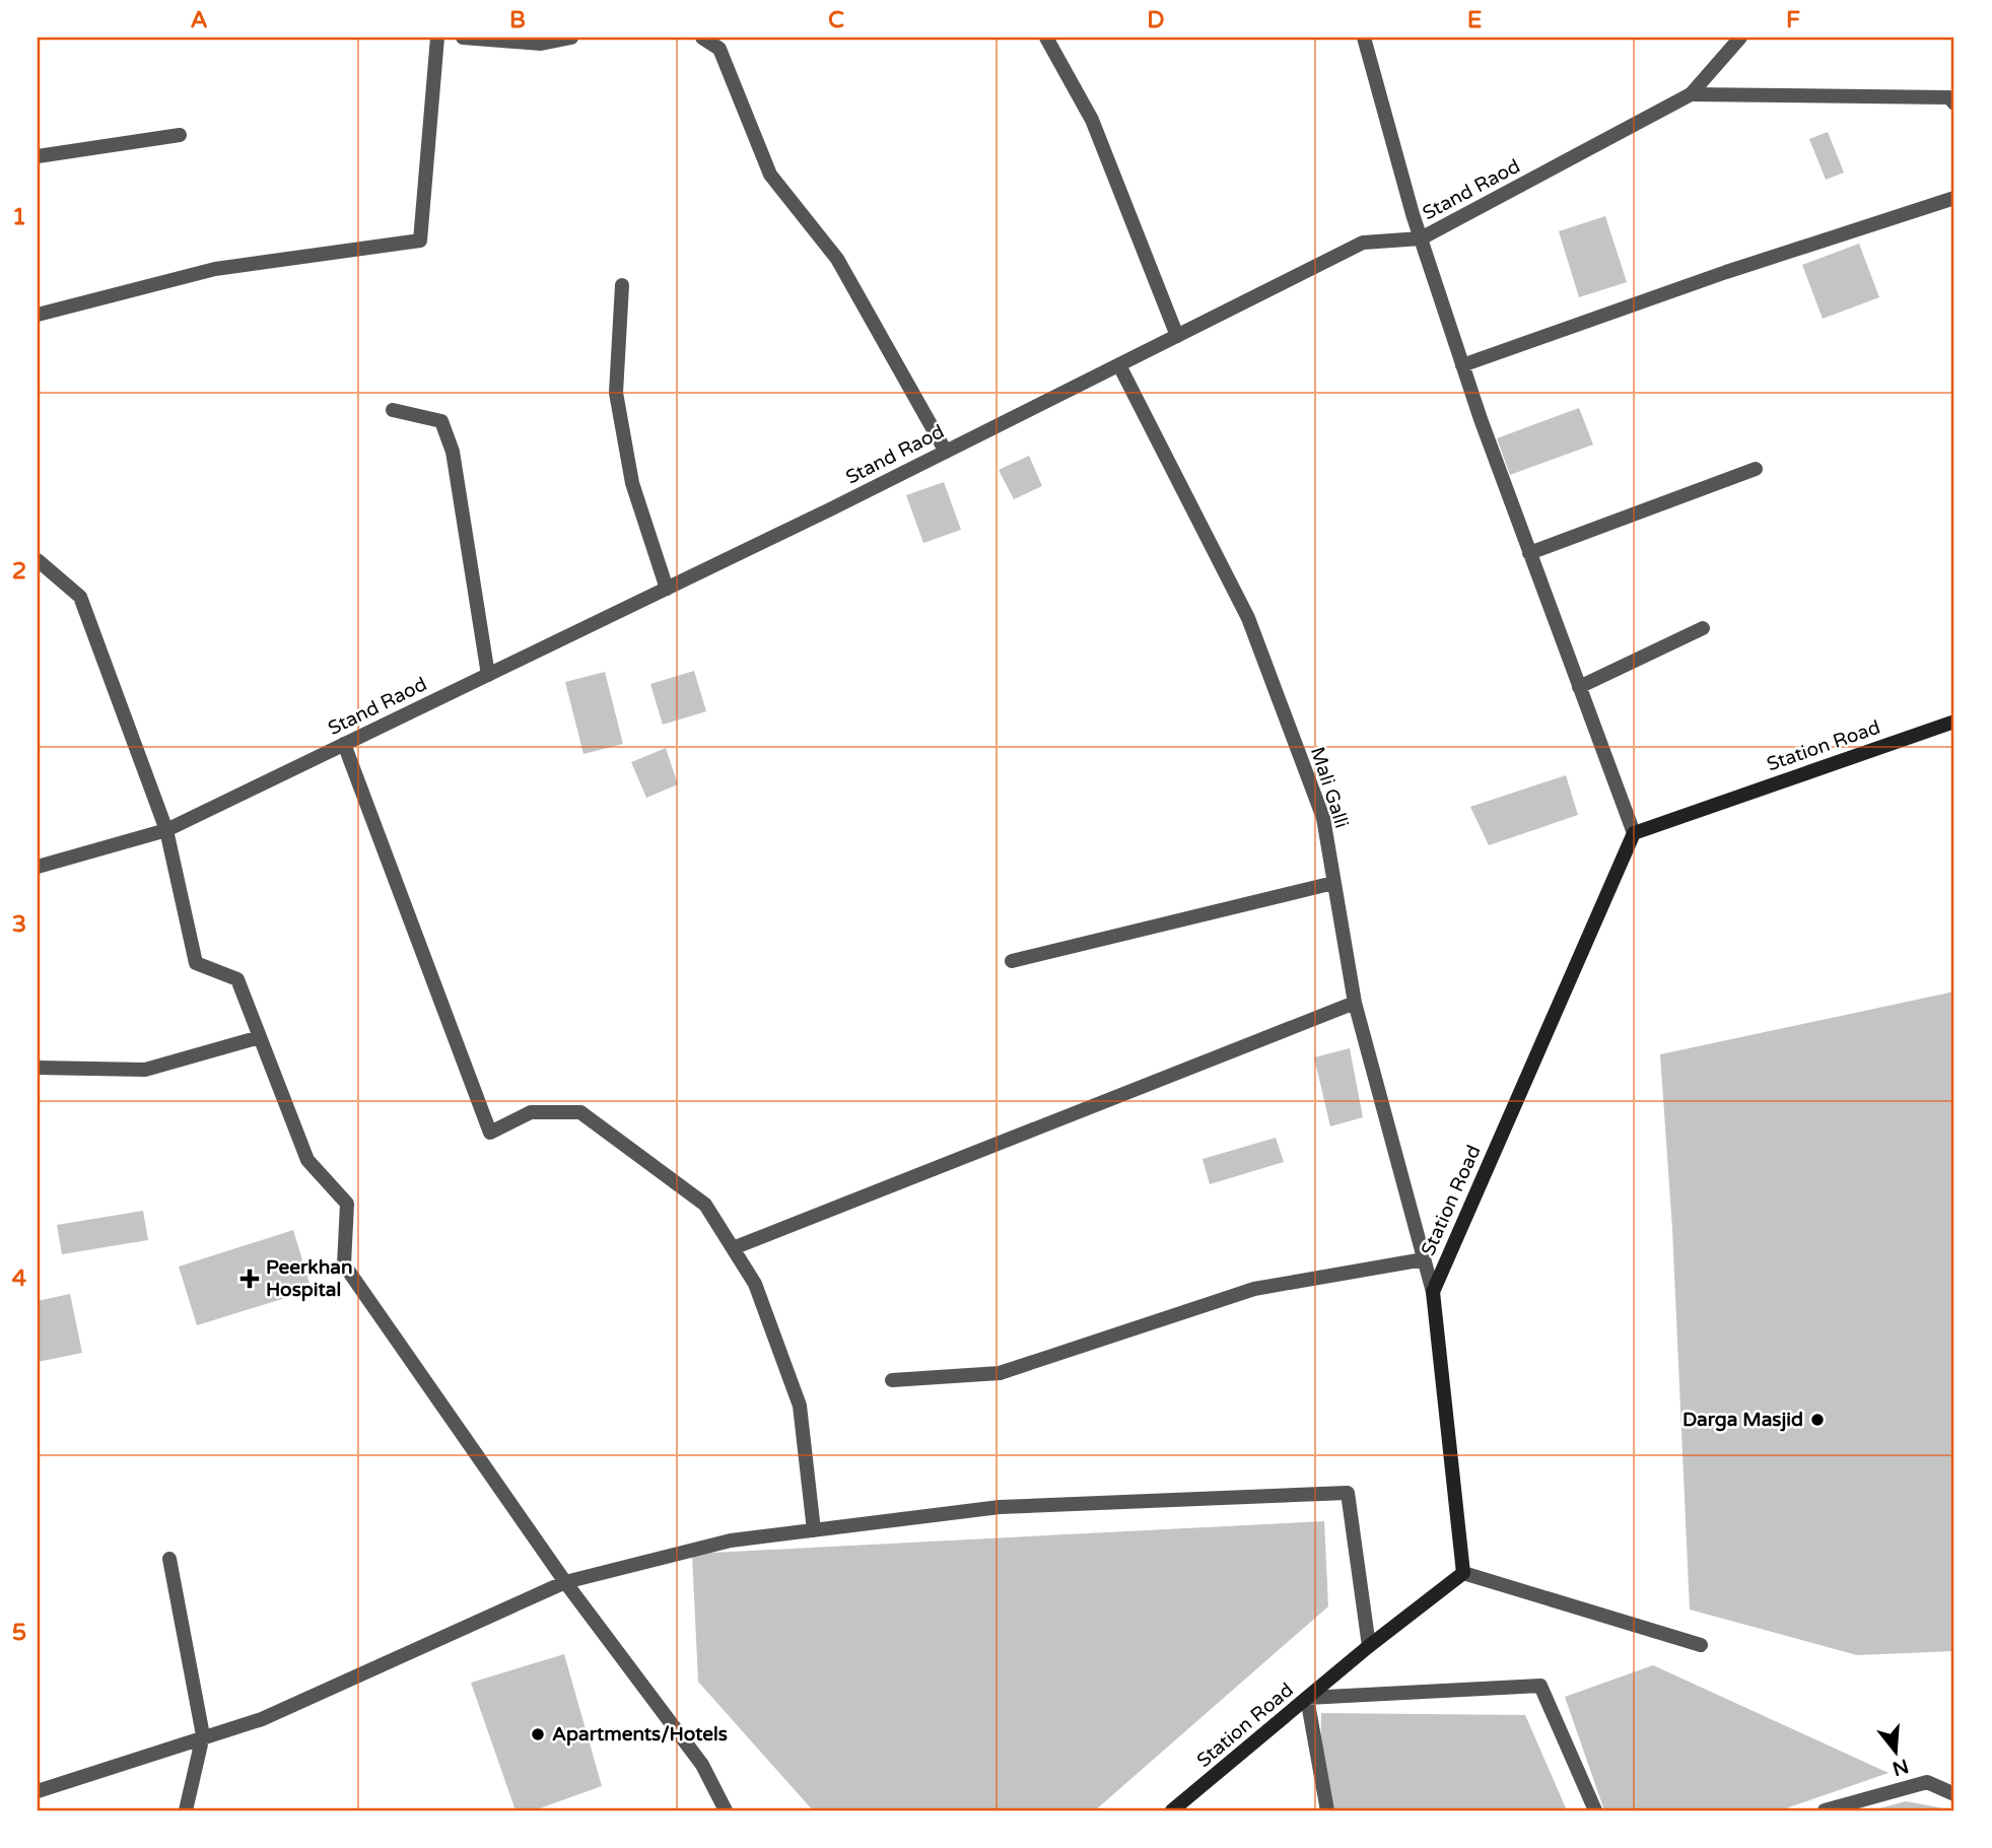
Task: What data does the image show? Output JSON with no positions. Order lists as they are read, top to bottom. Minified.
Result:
{"streets":{"main road":["Station Road"],"street":["Stand Raod","Mali Galli"]},"crossings":[["Stand Raod","Mali Galli"],["Station Road","Mali Galli"]],"places":{"health":["Peerkhan Hospital"],"other":["Darga Masjid","Apartments/Hotels"]},"north":"bottom","grid":{"columns":["A","B","C","D","E","F"],"rows":["1","2","3","4","5"]}}
